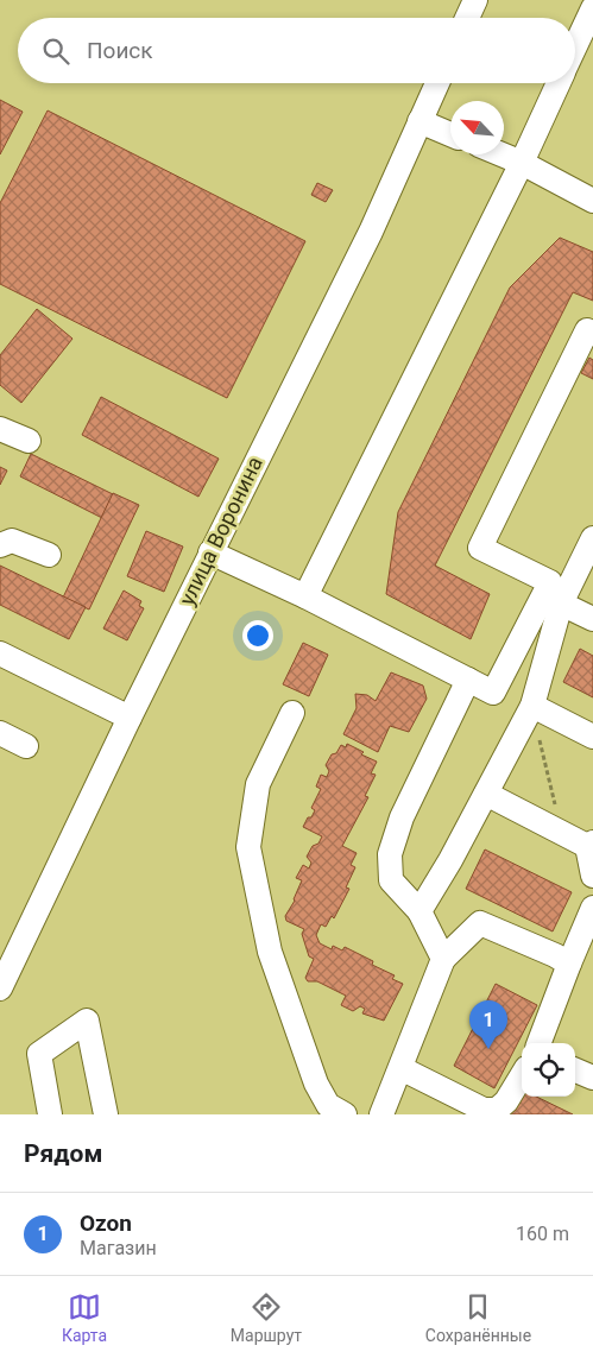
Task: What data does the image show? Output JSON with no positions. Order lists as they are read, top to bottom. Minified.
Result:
{"streets":{"street":["улица Воронина"]},"north":"top left","page":{"search":"Поиск","pins":"1","heading":"Рядом","list":[{"mark":"1","name":"Ozon","note":"Магазин","value":"160 m"}],"nav":["Карта","Маршрут","Сохранённые"]}}
